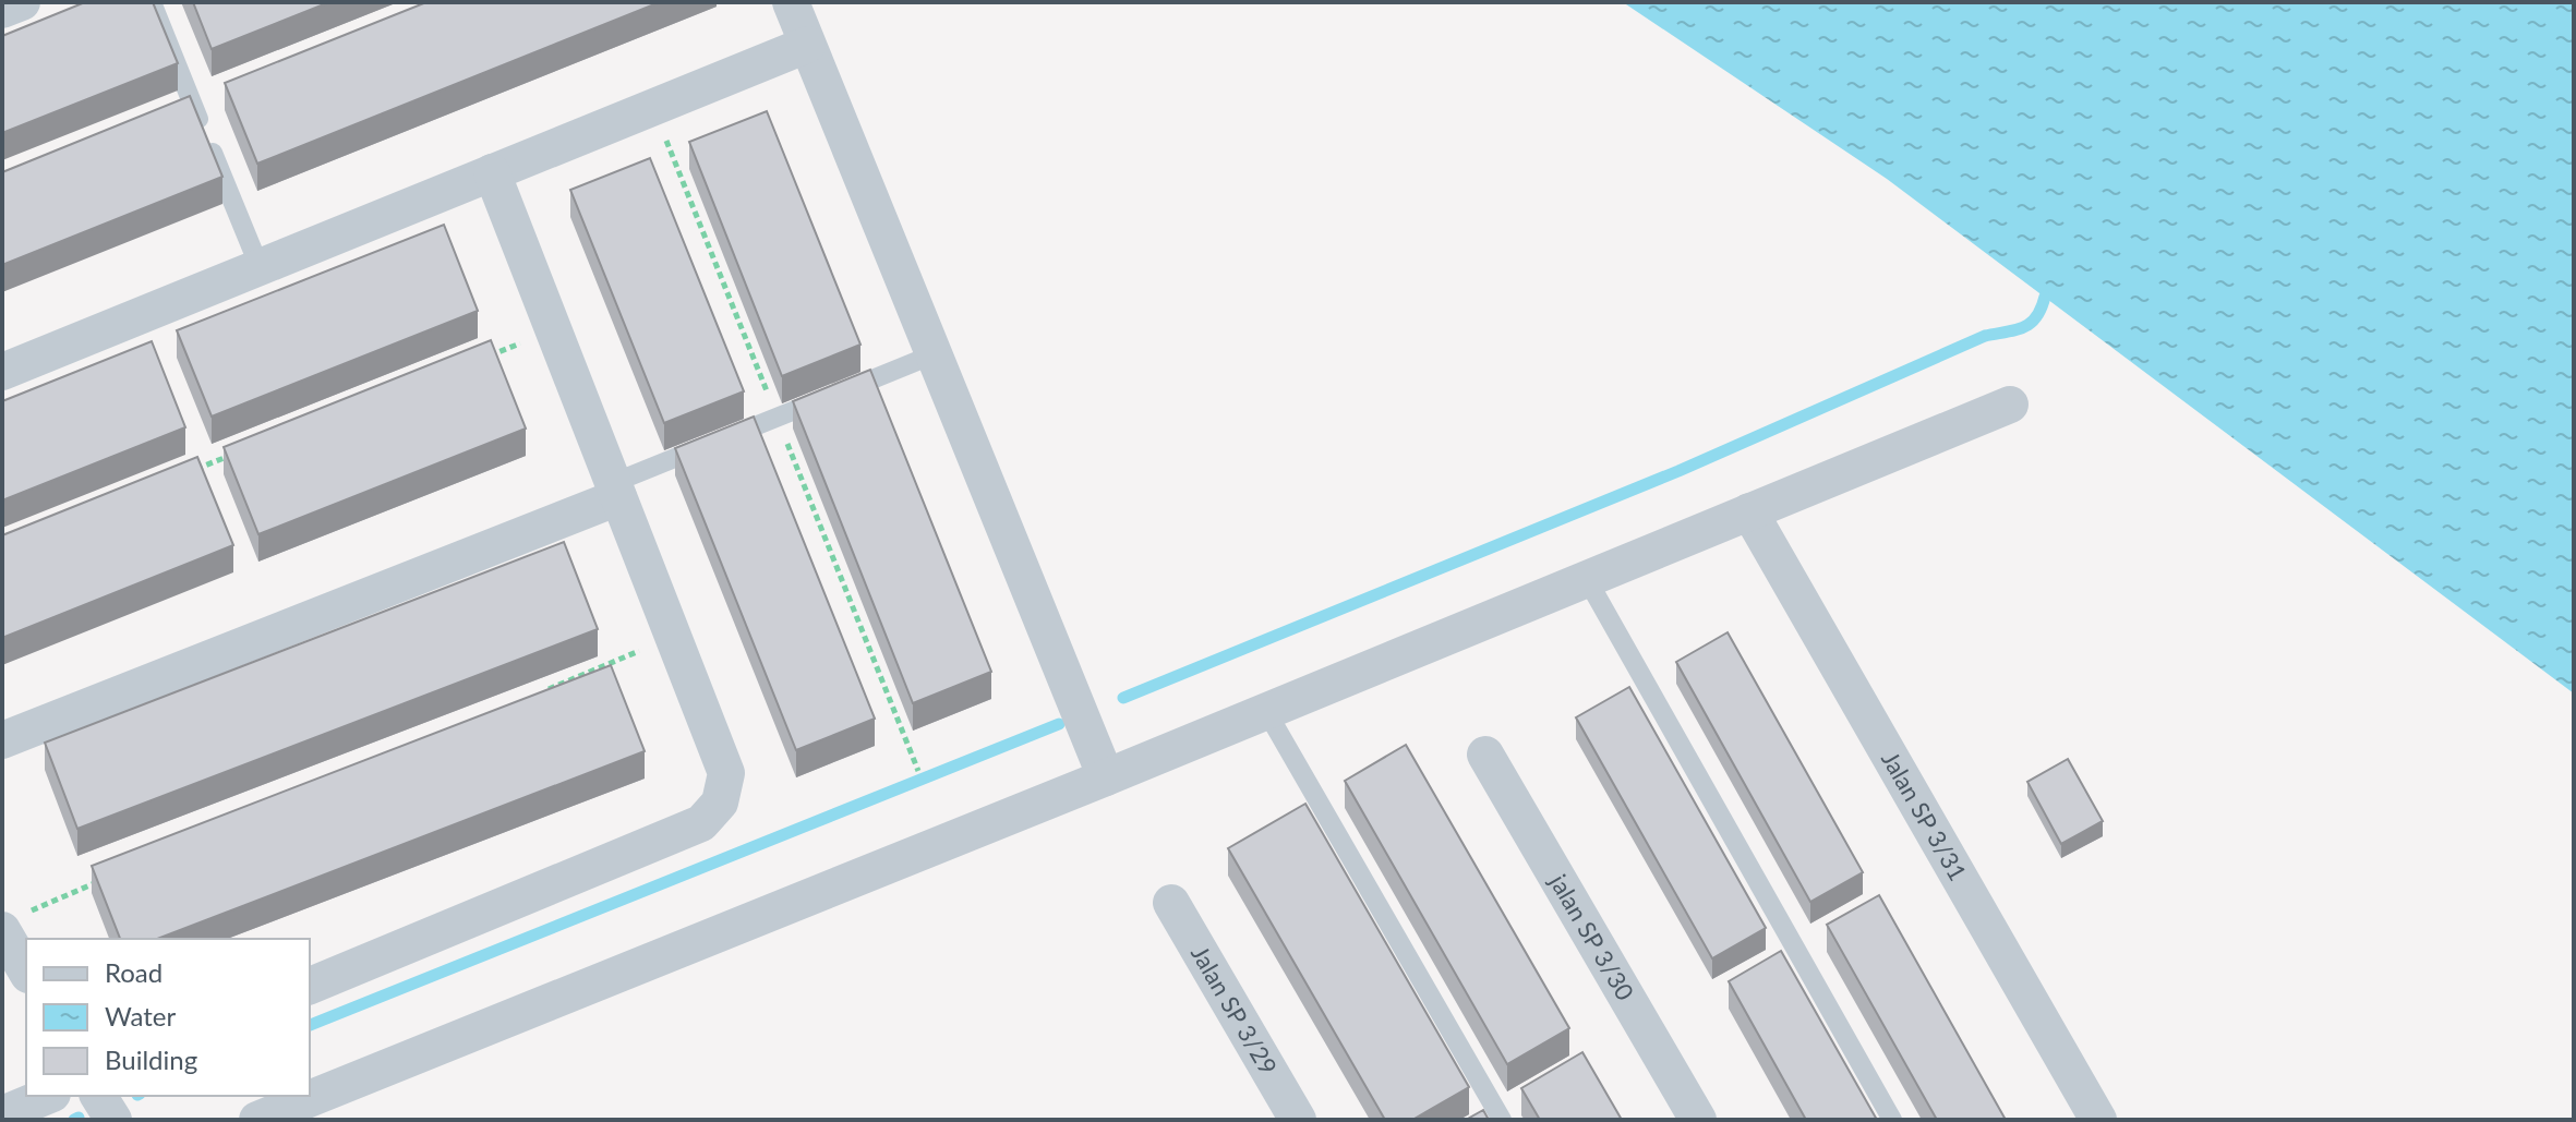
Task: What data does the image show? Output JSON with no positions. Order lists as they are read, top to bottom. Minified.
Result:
{"streets":{"street":["Jalan SP 3/31","jalan SP 3/30","Jalan SP 3/29"]},"legend":["Road","Water","Building"]}
